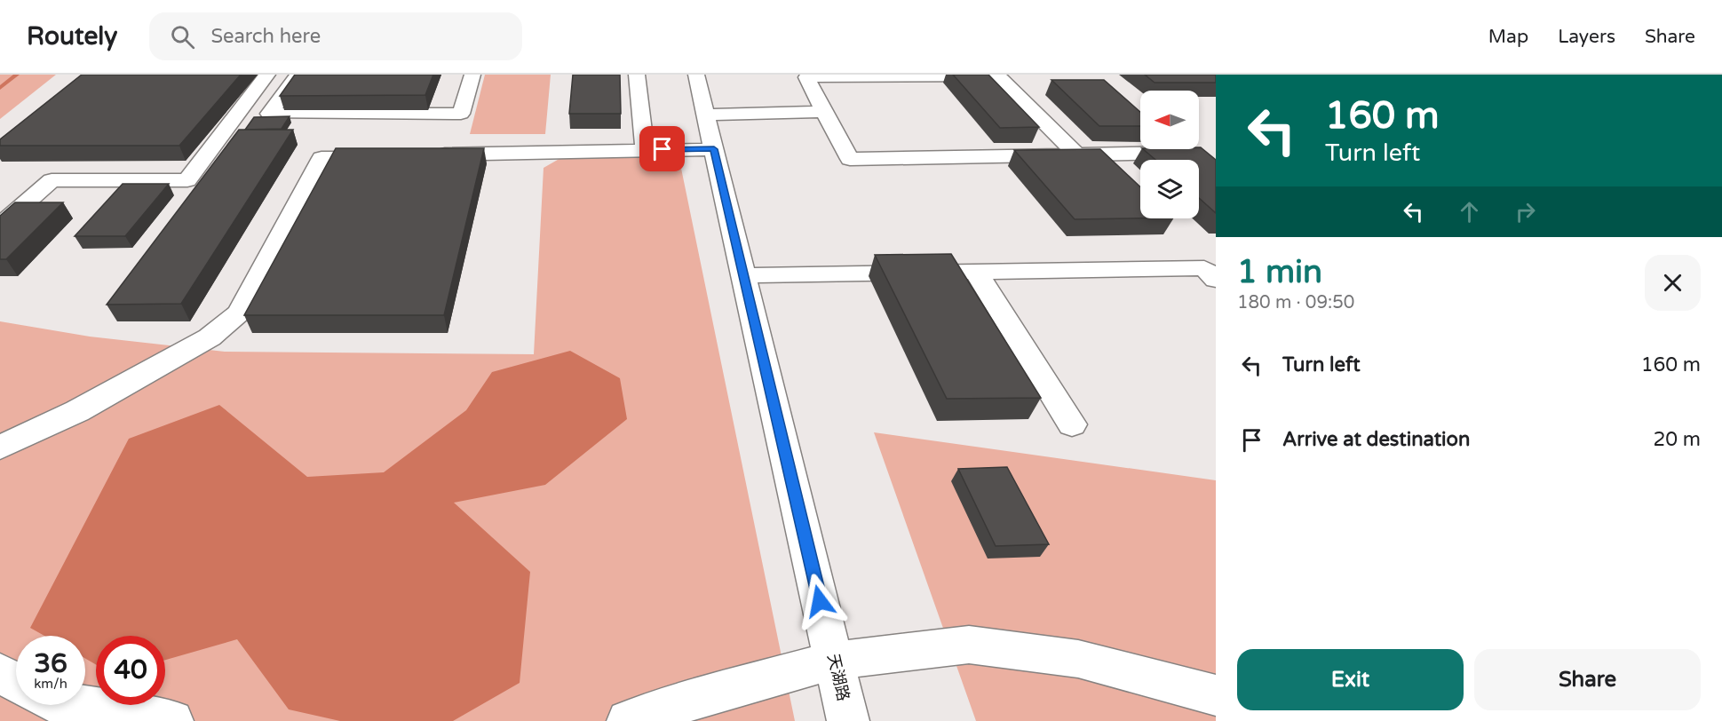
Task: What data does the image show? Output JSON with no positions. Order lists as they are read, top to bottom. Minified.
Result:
{"streets":{"street":["天湖路"]},"north":"left","page":{"header":"Routely","search":"Search here","nav":["Map","Layers","Share"],"turn":["160 m","Turn left"],"heading":["1 min","180 m · 09:50"],"list":[{"name":"Turn left","value":"160 m"},{"name":"Arrive at destination","value":"20 m"}],"speed":"36 km/h","limit":"40","buttons":["Exit","Share"]}}
